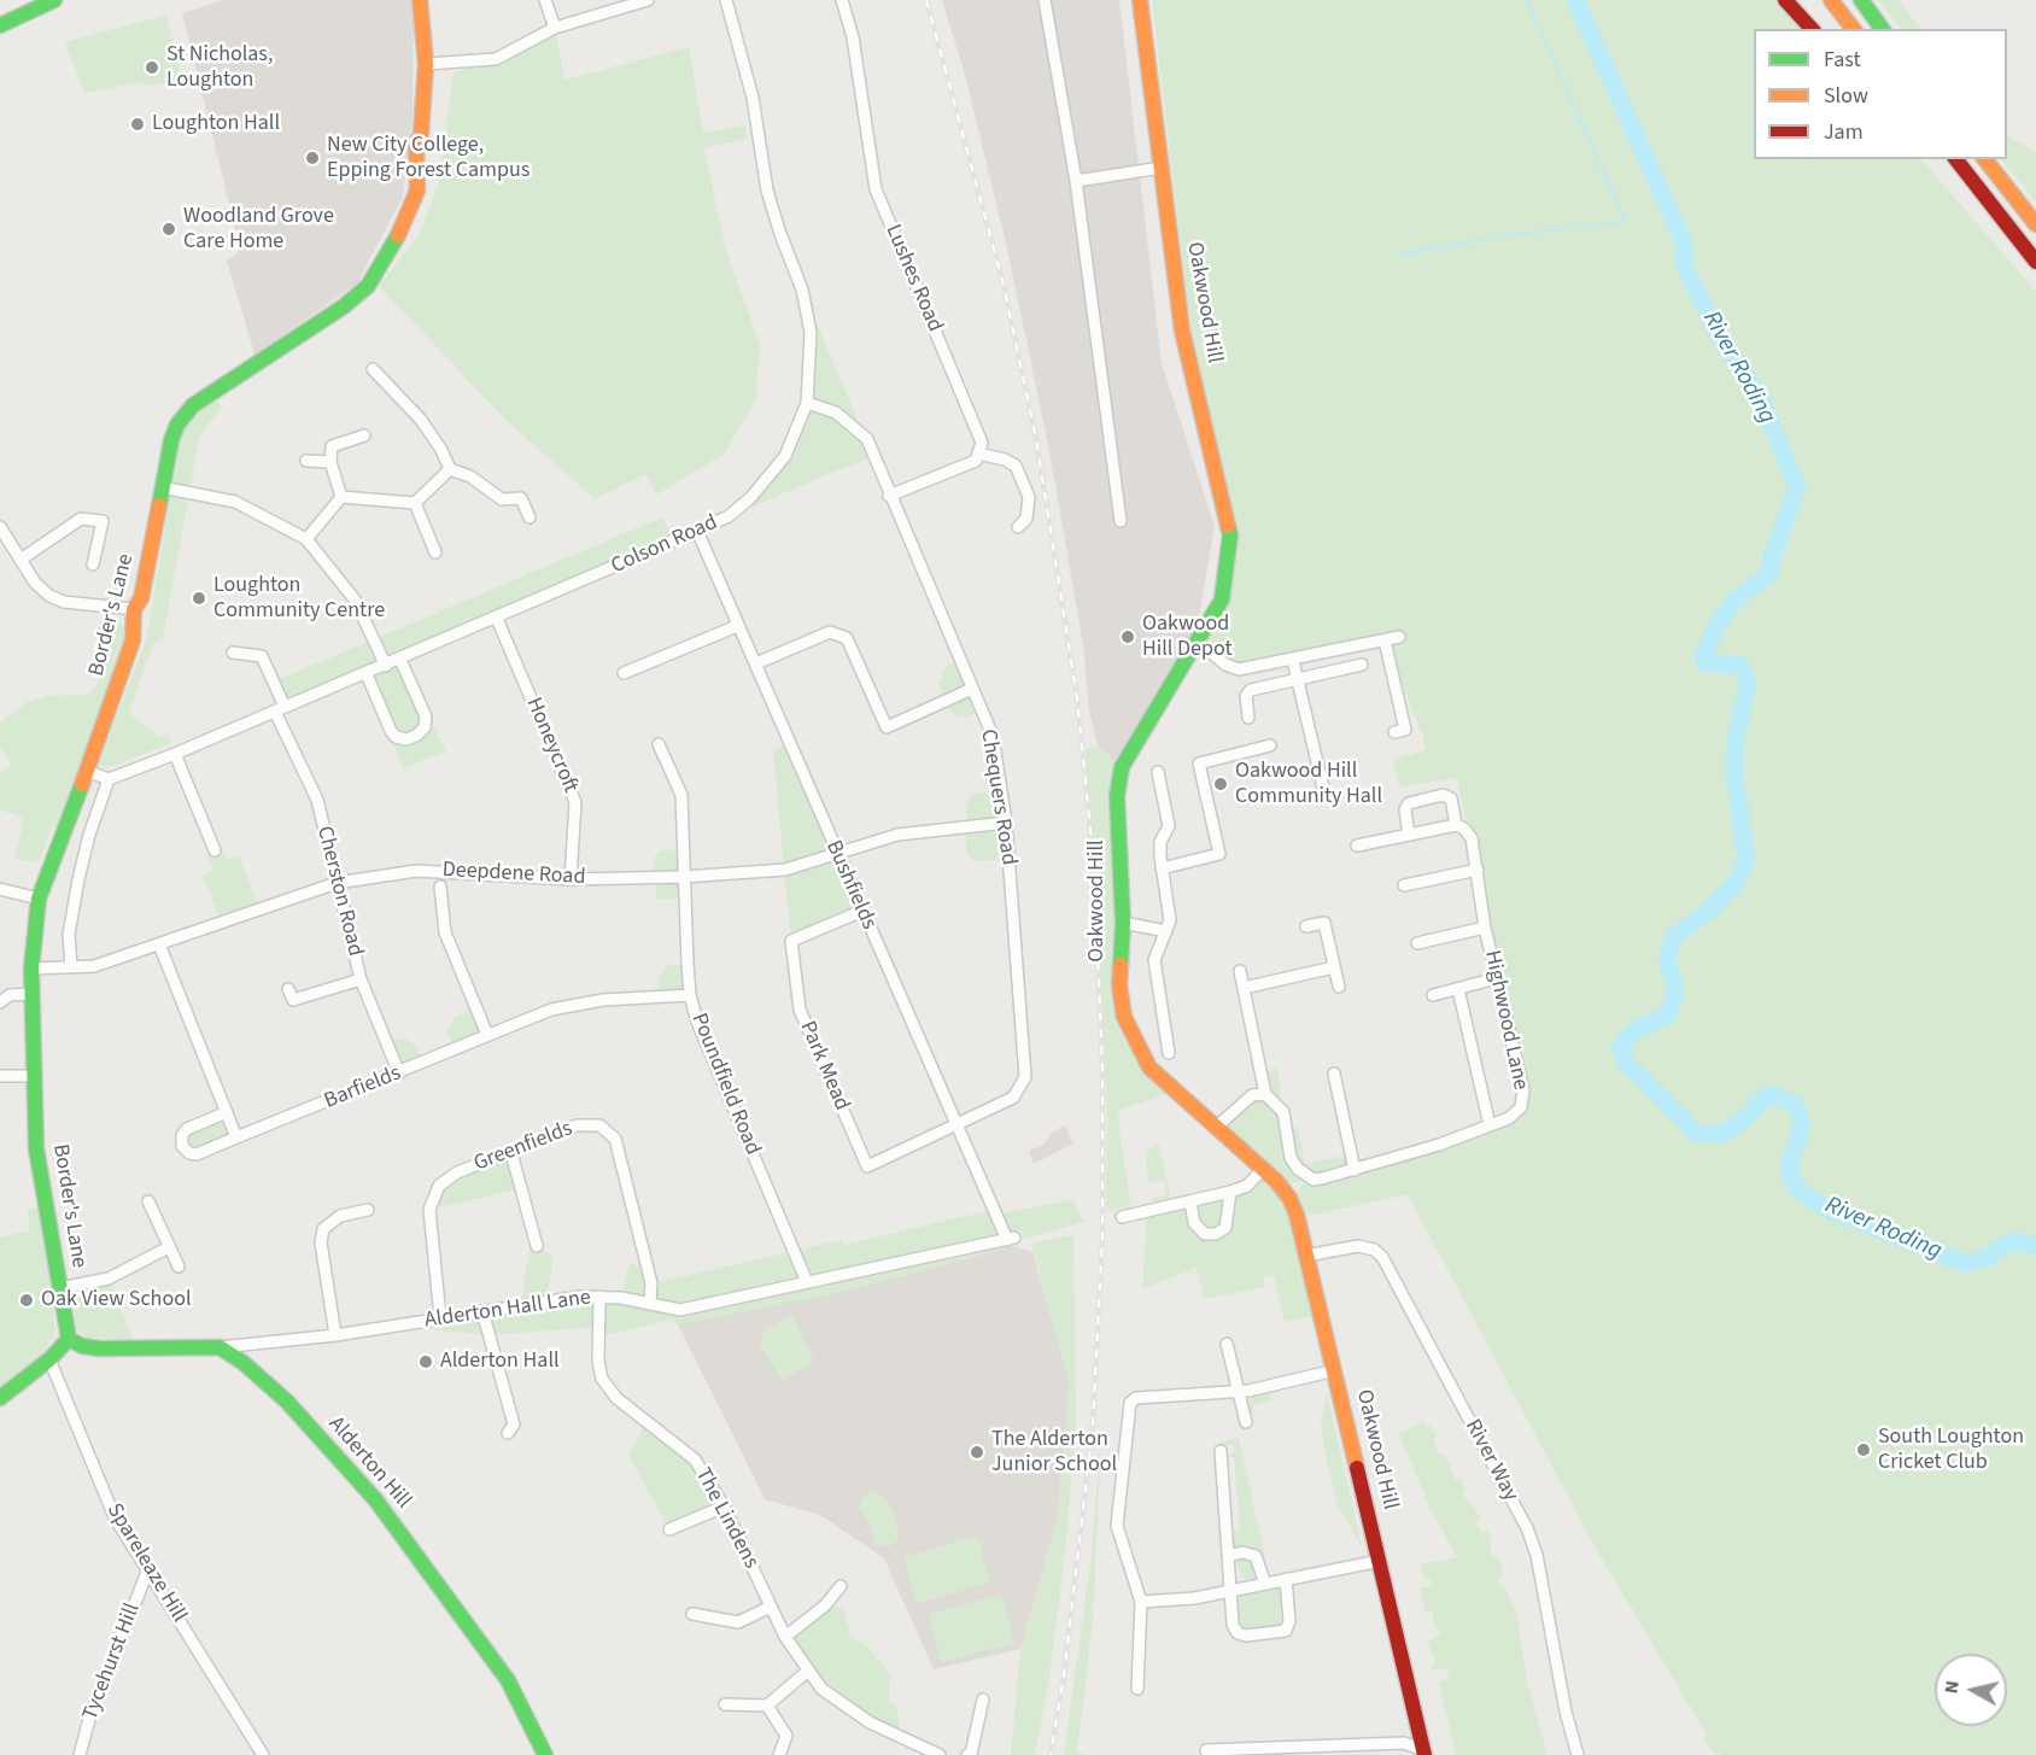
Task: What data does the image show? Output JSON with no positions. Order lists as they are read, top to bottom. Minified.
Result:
{"streets":{"main road":["Oakwood Hill","Border's Lane","Alderton Hill"],"street":["Lushes Road","Colson Road","Honeycroft","Chequers Road","Deepdene Road","Bushfields","Cherston Road","Highwood Lane","Park Mead","Poundfield Road","Barfields","Greenfields","Alderton Hall Lane","River Way","The Lindens","Spareleaze Hill","Tycehurst Hill"]},"crossings":[["Oakwood Hill","River Way"],["Colson Road","Honeycroft"],["Colson Road","Chequers Road"],["Colson Road","Bushfields"],["Colson Road","Cherston Road"],["Border's Lane","Deepdene Road"],["Honeycroft","Deepdene Road"],["Chequers Road","Deepdene Road"],["Chequers Road","Bushfields"],["Chequers Road","Park Mead"],["Deepdene Road","Bushfields"],["Deepdene Road","Cherston Road"],["Deepdene Road","Poundfield Road"],["Bushfields","Park Mead"],["Bushfields","Alderton Hall Lane"],["Cherston Road","Barfields"],["Poundfield Road","Barfields"],["Poundfield Road","Alderton Hall Lane"],["Greenfields","Alderton Hall Lane"],["Alderton Hall Lane","Alderton Hill"],["Alderton Hall Lane","The Lindens"],["Spareleaze Hill","Tycehurst Hill"]],"water":["River Roding"],"places":["St Nicholas, Loughton","Loughton Hall","New City College, Epping Forest Campus","Woodland Grove Care Home","Loughton Community Centre","Oakwood Hill Depot","Oakwood Hill Community Hall","Oak View School","Alderton Hall","South Loughton Cricket Club","The Alderton Junior School"],"legend":["Fast","Slow","Jam"],"north":"left"}
